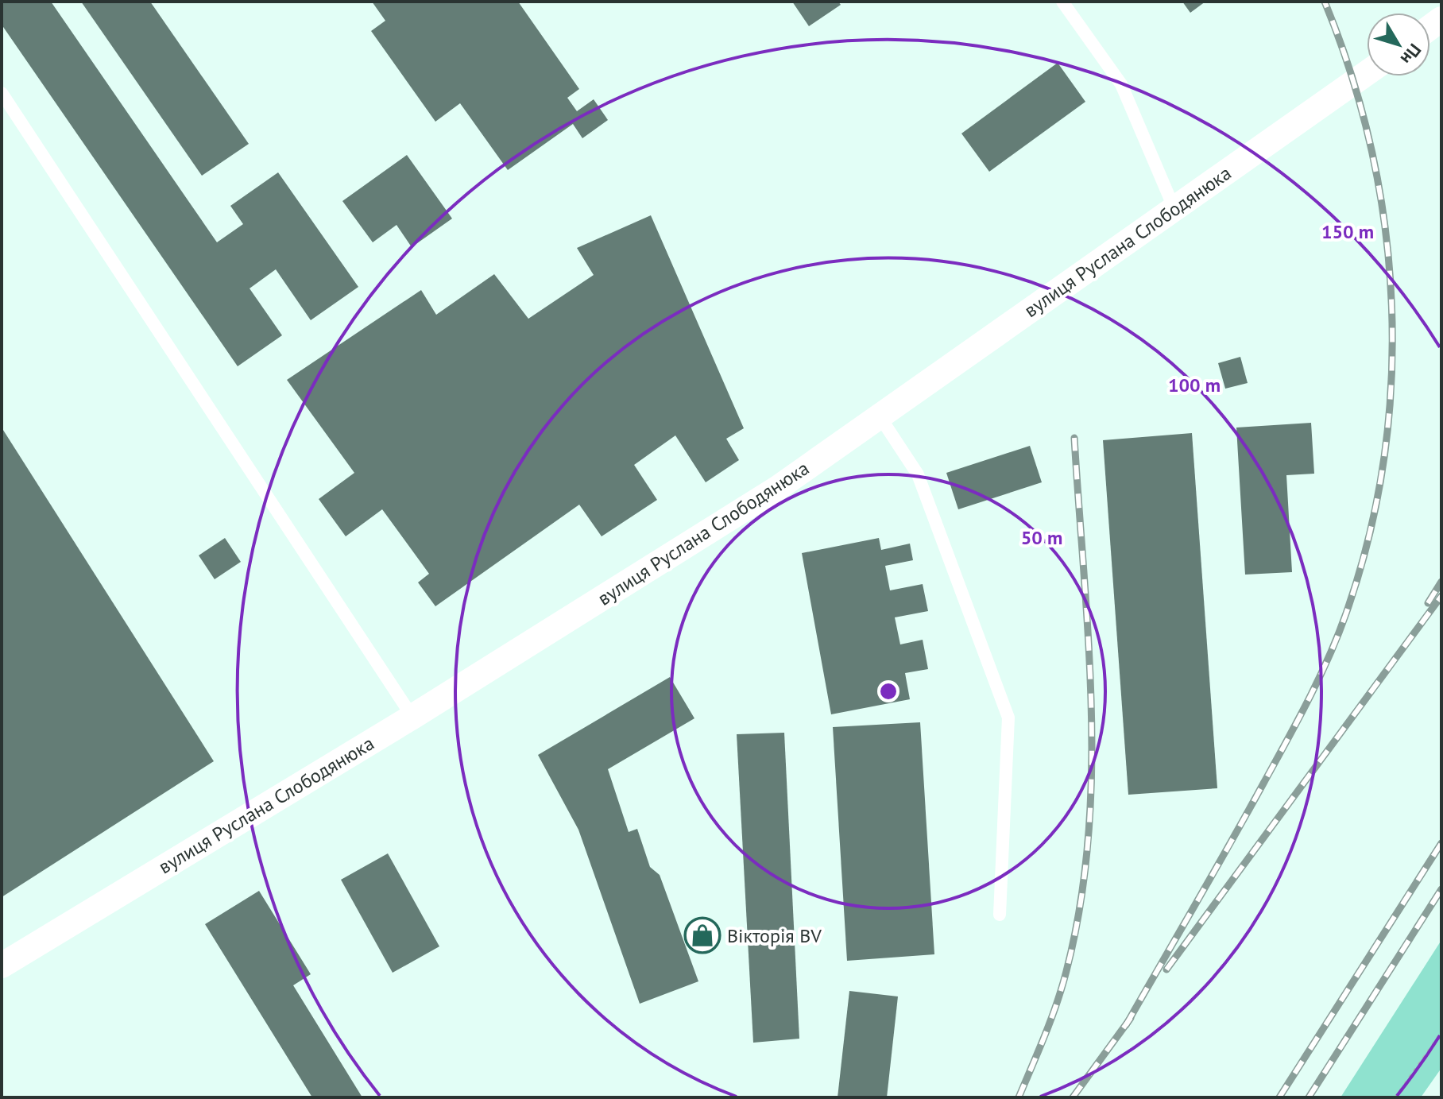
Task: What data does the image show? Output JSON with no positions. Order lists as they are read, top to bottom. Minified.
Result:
{"streets":{"street":["вулиця Руслана Слободянюка"]},"places":{"shop":["Вікторія BV"]},"north":"bottom right","rings":["150 m","100 m","50 m"]}
